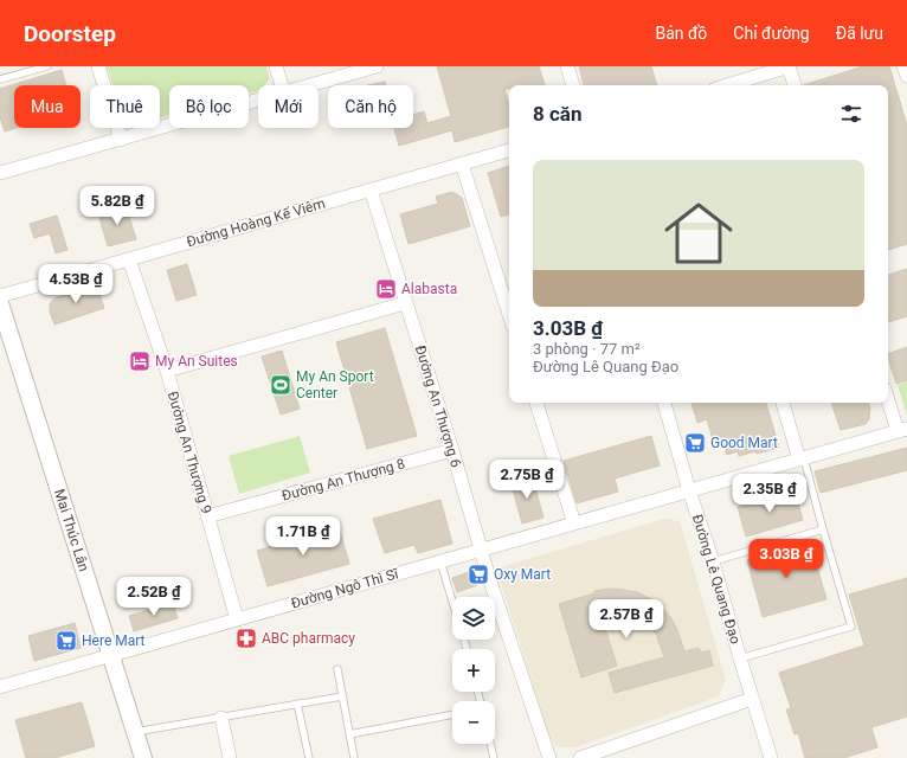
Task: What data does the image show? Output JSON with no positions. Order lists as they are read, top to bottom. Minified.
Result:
{"streets":{"street":["Đường Hoàng Kế Viêm","Đường An Thượng 6","Đường An Thượng 9","Đường An Thượng 8","Mai Thúc Lân","Đường Lê Quang Đạo","Đường Ngô Thì Sĩ"]},"crossings":[["Đường Hoàng Kế Viêm","Đường An Thượng 6"],["Đường Hoàng Kế Viêm","Đường An Thượng 9"],["Đường An Thượng 6","Đường An Thượng 8"],["Đường An Thượng 6","Đường Ngô Thì Sĩ"],["Đường An Thượng 9","Đường An Thượng 8"],["Đường An Thượng 9","Đường Ngô Thì Sĩ"],["Mai Thúc Lân","Đường Ngô Thì Sĩ"],["Đường Lê Quang Đạo","Đường Ngô Thì Sĩ"]],"places":{"hotel":["Alabasta","My An Suites"],"sports":["My An Sport Center"],"supermarket":["Good Mart","Oxy Mart","Here Mart"],"pharmacy":["ABC pharmacy"]},"page":{"header":"Doorstep","nav":["Bản đồ","Chỉ đường","Đã lưu"],"chip":["Mua","Thuê","Bộ lọc","Mới","Căn hộ"],"heading":"8 căn","list":[{"name":"3.03B ₫","note":"3 phòng · 77 m² · Đường Lê Quang Đạo"}],"price":["5.82B ₫","4.53B ₫","2.75B ₫","2.35B ₫","1.71B ₫","3.03B ₫","2.52B ₫","2.57B ₫"],"map_buttons":["+","−"]}}
